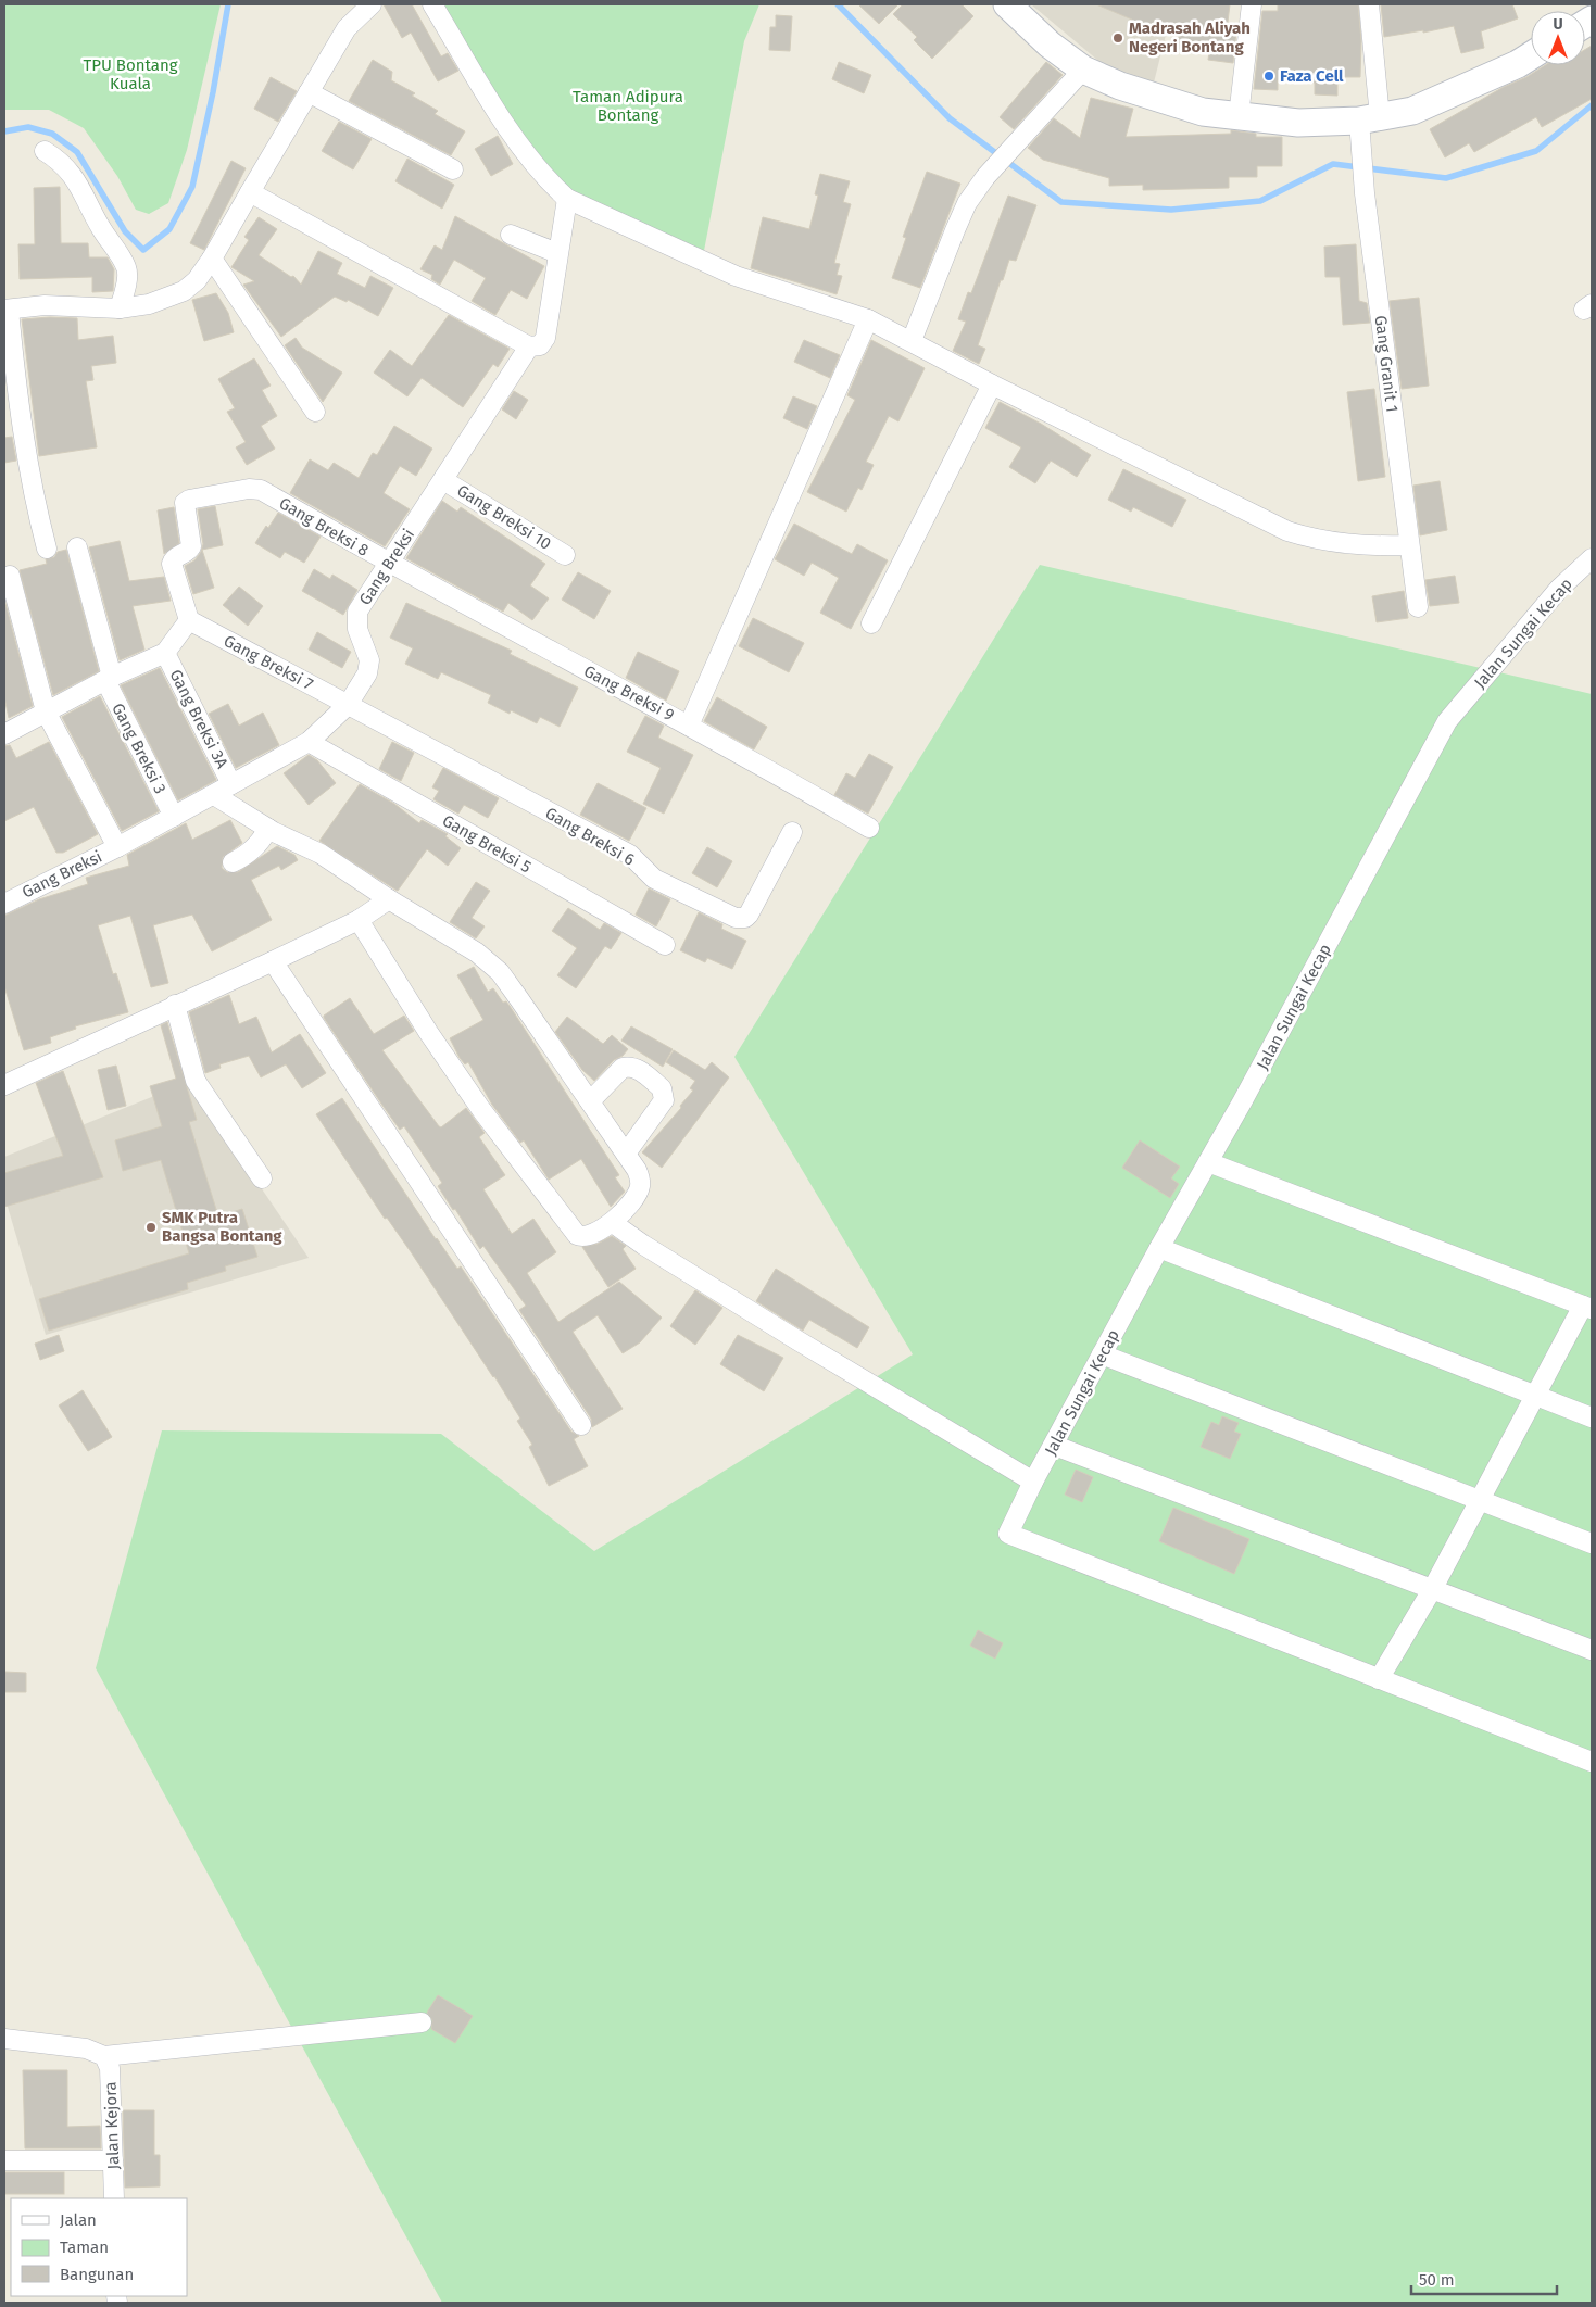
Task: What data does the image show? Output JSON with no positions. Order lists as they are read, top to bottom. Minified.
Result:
{"streets":{"street":["Gang Granit 1","Gang Breksi 10","Gang Breksi 8","Gang Breksi","Jalan Sungai Kecap","Gang Breksi 7","Gang Breksi 9","Gang Breksi 3A","Gang Breksi 3","Gang Breksi 6","Gang Breksi 5","Jalan Kejora"]},"crossings":[["Gang Breksi 10","Gang Breksi"],["Gang Breksi 8","Gang Breksi"],["Gang Breksi 8","Gang Breksi 7"],["Gang Breksi 8","Gang Breksi 9"],["Gang Breksi","Gang Breksi 7"],["Gang Breksi","Gang Breksi 9"],["Gang Breksi","Gang Breksi 3A"],["Gang Breksi","Gang Breksi 3"],["Gang Breksi","Gang Breksi 6"],["Gang Breksi","Gang Breksi 5"],["Gang Breksi 7","Gang Breksi 6"]],"parks":["TPU Bontang Kuala","Taman Adipura Bontang"],"places":["Madrasah Aliyah Negeri Bontang","Faza Cell","SMK Putra Bangsa Bontang"],"legend":["Jalan","Taman","Bangunan"],"scale_bar":"50 m","north":"top"}
